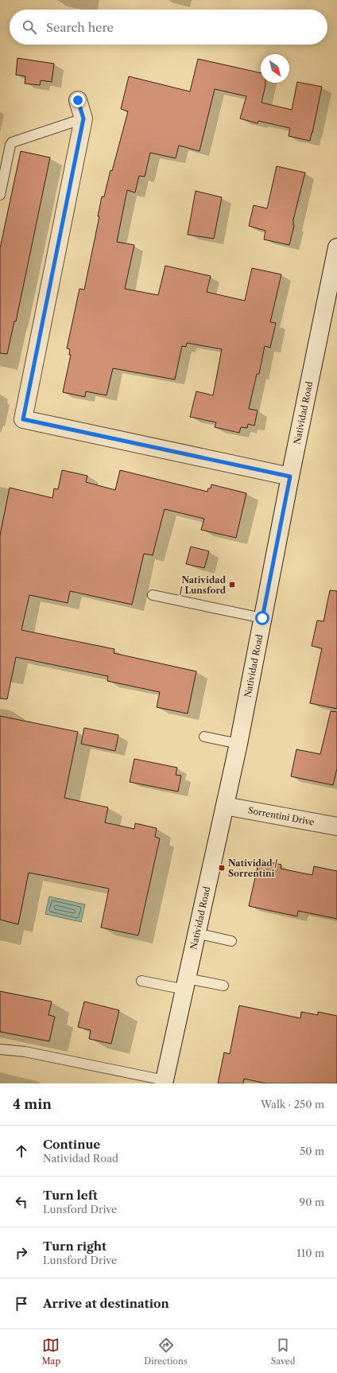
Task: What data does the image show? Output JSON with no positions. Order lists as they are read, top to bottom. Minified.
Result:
{"streets":{"main road":["Natividad Road","Sorrentini Drive"]},"crossings":[["Natividad Road","Sorrentini Drive"]],"places":{"transit":["Natividad / Lunsford","Natividad / Sorrentini"]},"north":"bottom right","page":{"search":"Search here","heading":["4 min","Walk · 250 m"],"list":[["Continue","Natividad Road","50 m"],["Turn left","Lunsford Drive","90 m"],["Turn right","Lunsford Drive","110 m"],"Arrive at destination"],"nav":["Map","Directions","Saved"]}}
